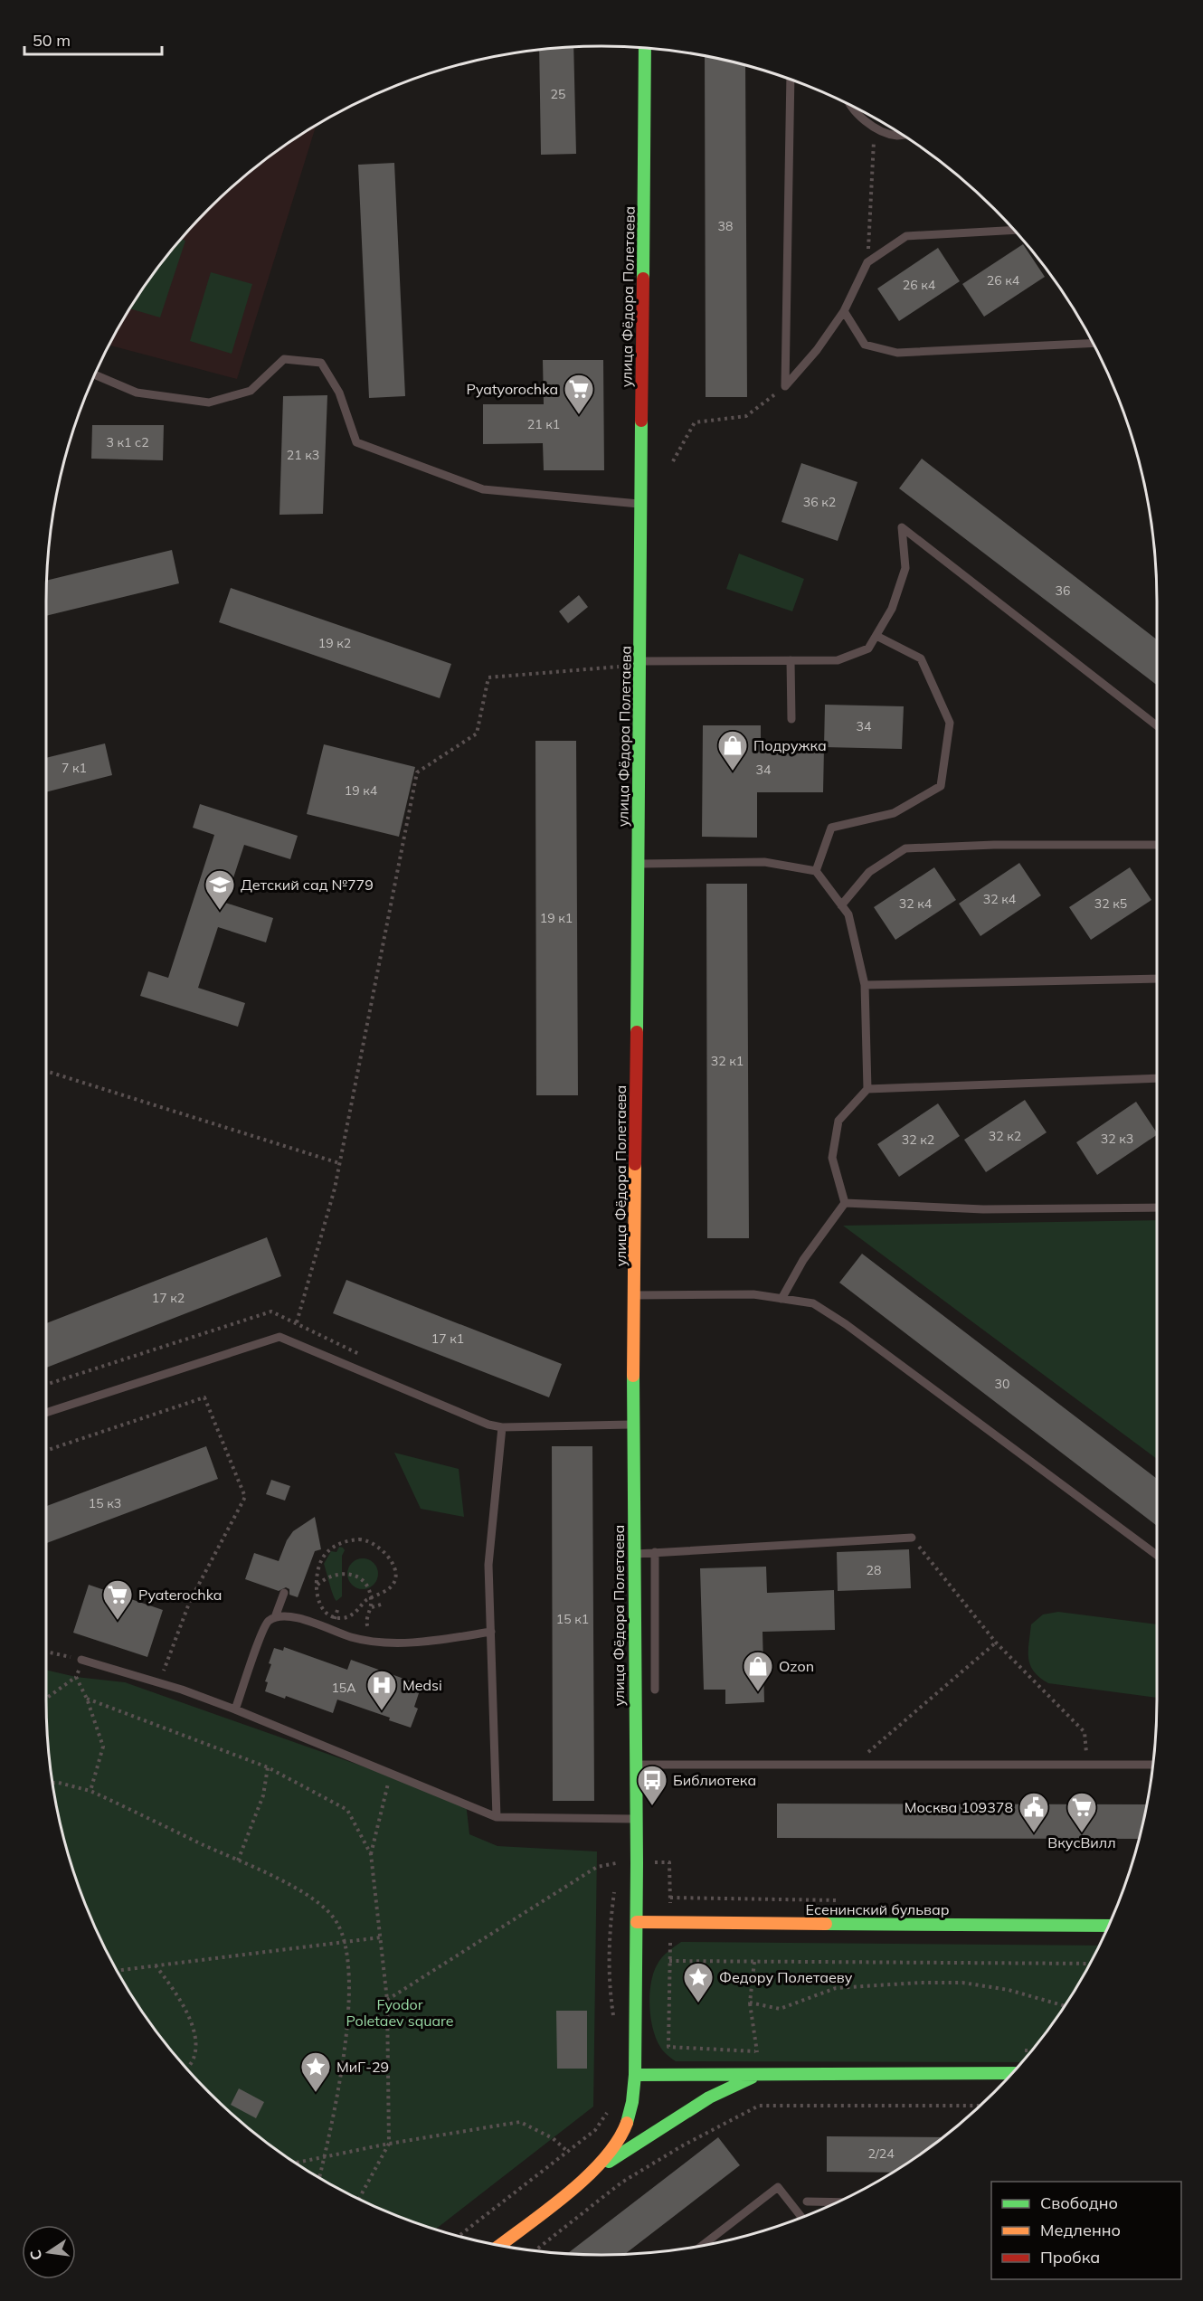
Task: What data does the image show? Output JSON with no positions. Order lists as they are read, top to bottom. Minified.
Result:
{"streets":{"main road":["улица Фёдора Полетаева","Есенинский бульвар"]},"crossings":[["улица Фёдора Полетаева","Есенинский бульвар"]],"parks":["Fyodor Poletaev square"],"places":{"supermarket":["Pyatyorochka","Pyaterochka","ВкусВилл"],"shop":["Подружка","Ozon"],"school or university":["Детский сад №779"],"hospital":["Medsi"],"bus stop":["Библиотека"],"public building":["Москва 109378"],"place":["Федору Полетаеву","МиГ-29"]},"house_numbers":["25","38","26 к4","26 к4","21 к1","3 к1 с2","21 к3","36 к2","36","19 к2","34","7 к1","34","19 к4","32 к4","32 к4","32 к5","19 к1","32 к1","32 к2","32 к3","32 к2","17 к2","17 к1","30","15 к3","28","15 к1","15А","2/24"],"legend":["Свободно","Медленно","Пробка"],"scale_bar":"50 m","north":"left"}
